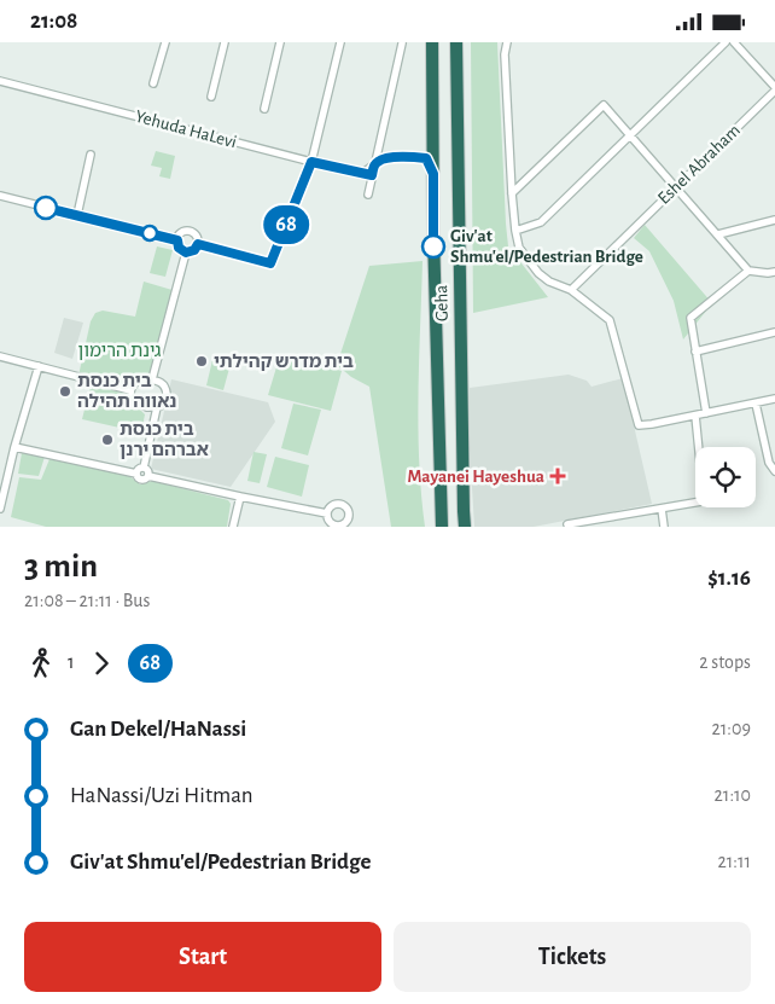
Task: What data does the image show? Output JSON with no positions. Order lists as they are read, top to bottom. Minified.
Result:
{"streets":{"highway":["Geha"],"street":["Yehuda HaLevi","Eshel Abraham"]},"parks":["גינת הרימון"],"places":{"other":["Giv'at Shmu'el/Pedestrian Bridge","בית מדרש קהילתי","בית כנסת נאווה תהילה","בית כנסת אברהם ירנן"],"health":["Mayanei Hayeshua"]},"lines":["bus line 68"],"page":{"status":"21:08","on_map":"68","heading":["3 min","21:08 – 21:11 · Bus","$1.16"],"legs":["1","68","2 stops"],"list":[{"name":"Gan Dekel/HaNassi","value":"21:09"},{"name":"HaNassi/Uzi Hitman","value":"21:10"},{"name":"Giv'at Shmu'el/Pedestrian Bridge","value":"21:11"}],"buttons":["Start","Tickets"]}}
